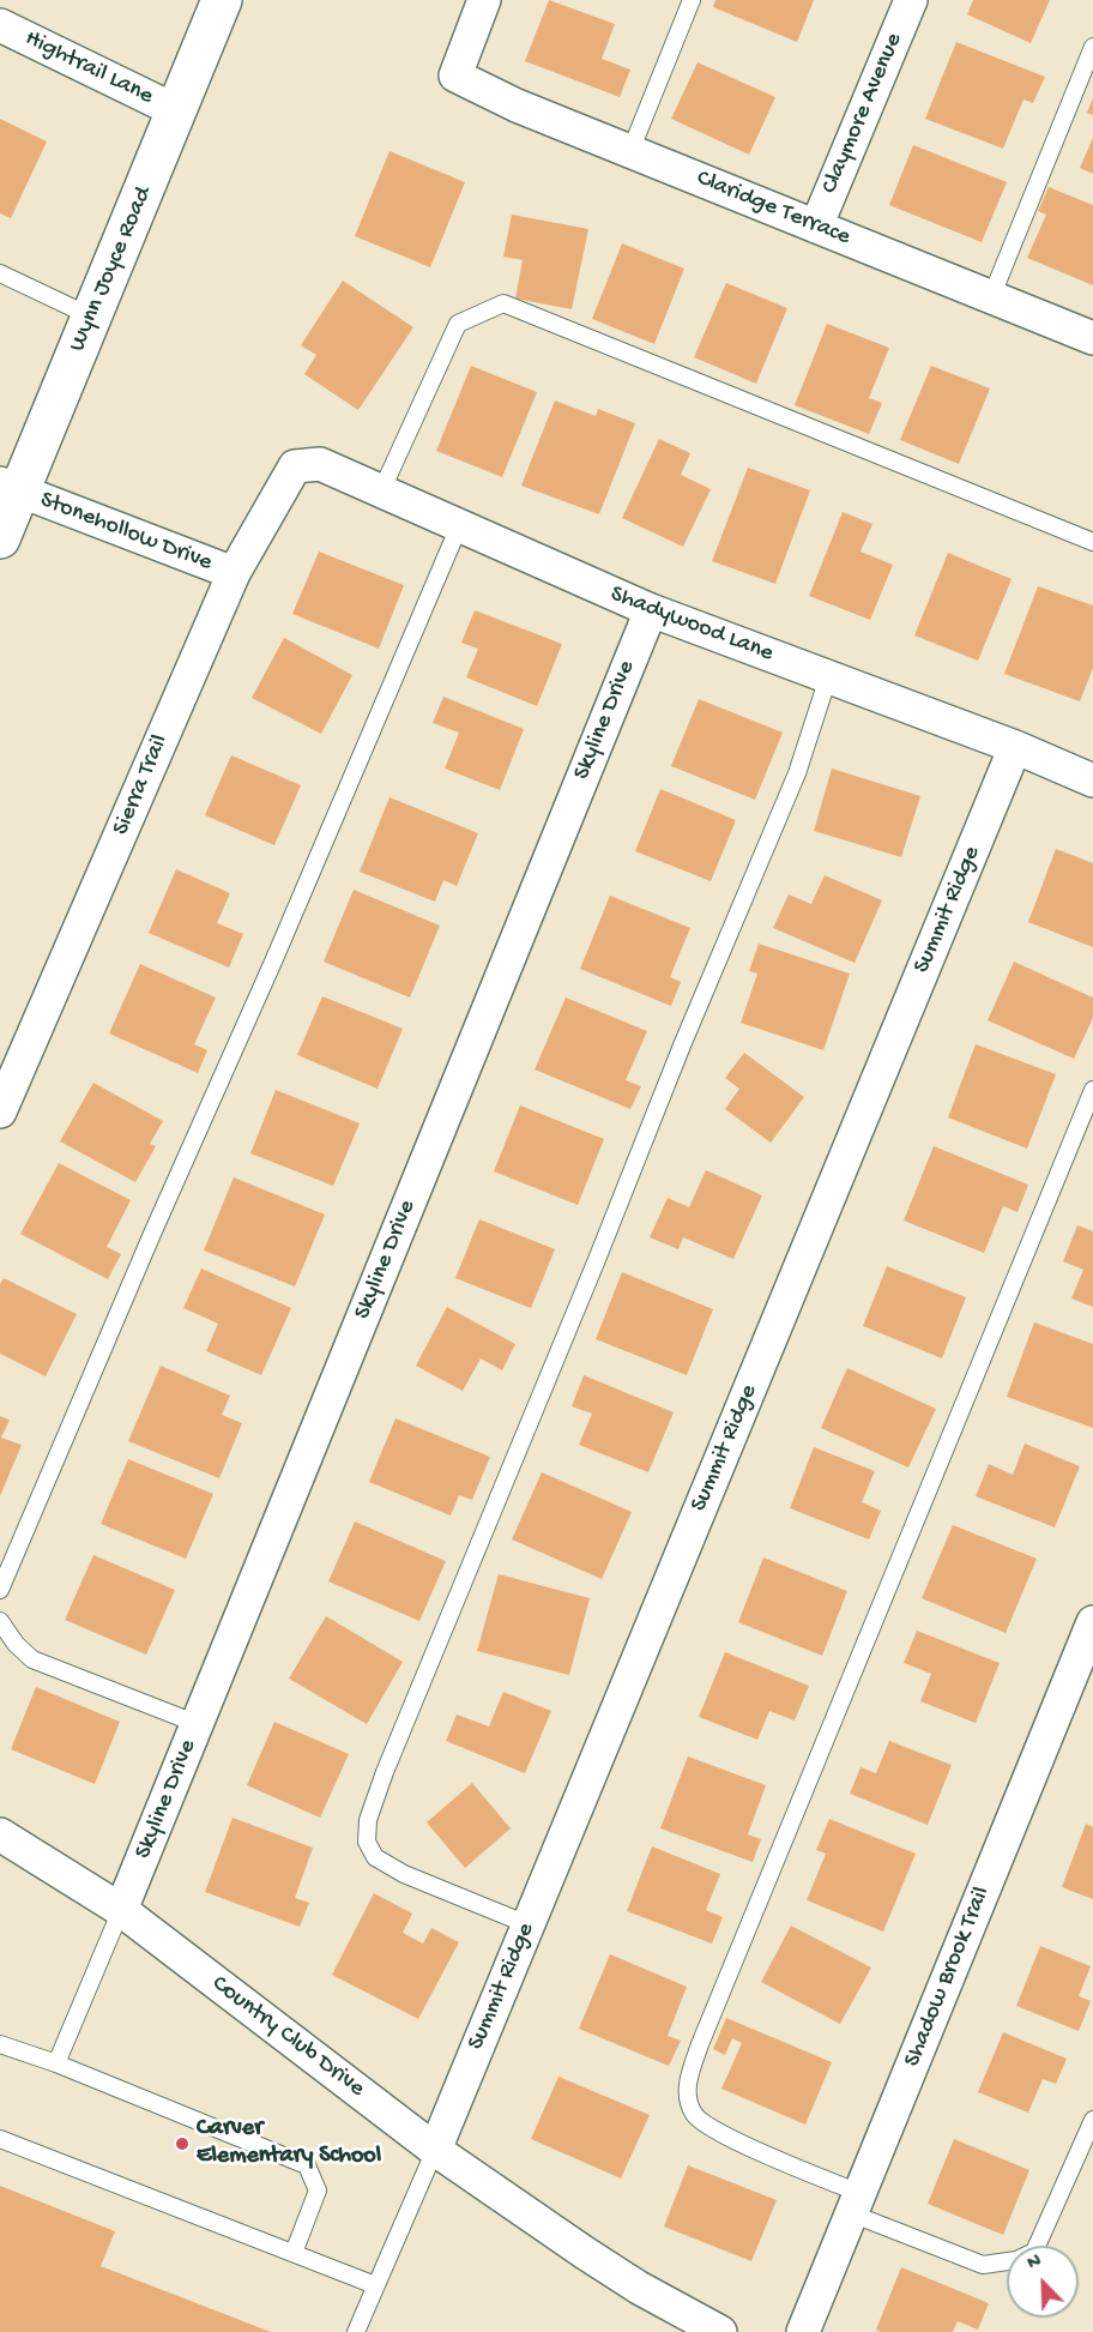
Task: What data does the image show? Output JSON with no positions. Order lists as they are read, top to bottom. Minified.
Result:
{"streets":{"street":["Hightrail Lane","Claymore Avenue","Claridge Terrace","Wynn Joyce Road","Stonehollow Drive","Shadywood Lane","Skyline Drive","Sierra Trail","Summit Ridge","Shadow Brook Trail","Country Club Drive"]},"crossings":[["Hightrail Lane","Wynn Joyce Road"],["Claymore Avenue","Claridge Terrace"],["Wynn Joyce Road","Stonehollow Drive"],["Stonehollow Drive","Sierra Trail"],["Shadywood Lane","Skyline Drive"],["Shadywood Lane","Sierra Trail"],["Shadywood Lane","Summit Ridge"],["Skyline Drive","Country Club Drive"],["Summit Ridge","Country Club Drive"]],"places":["Carver Elementary School"],"north":"top left"}
